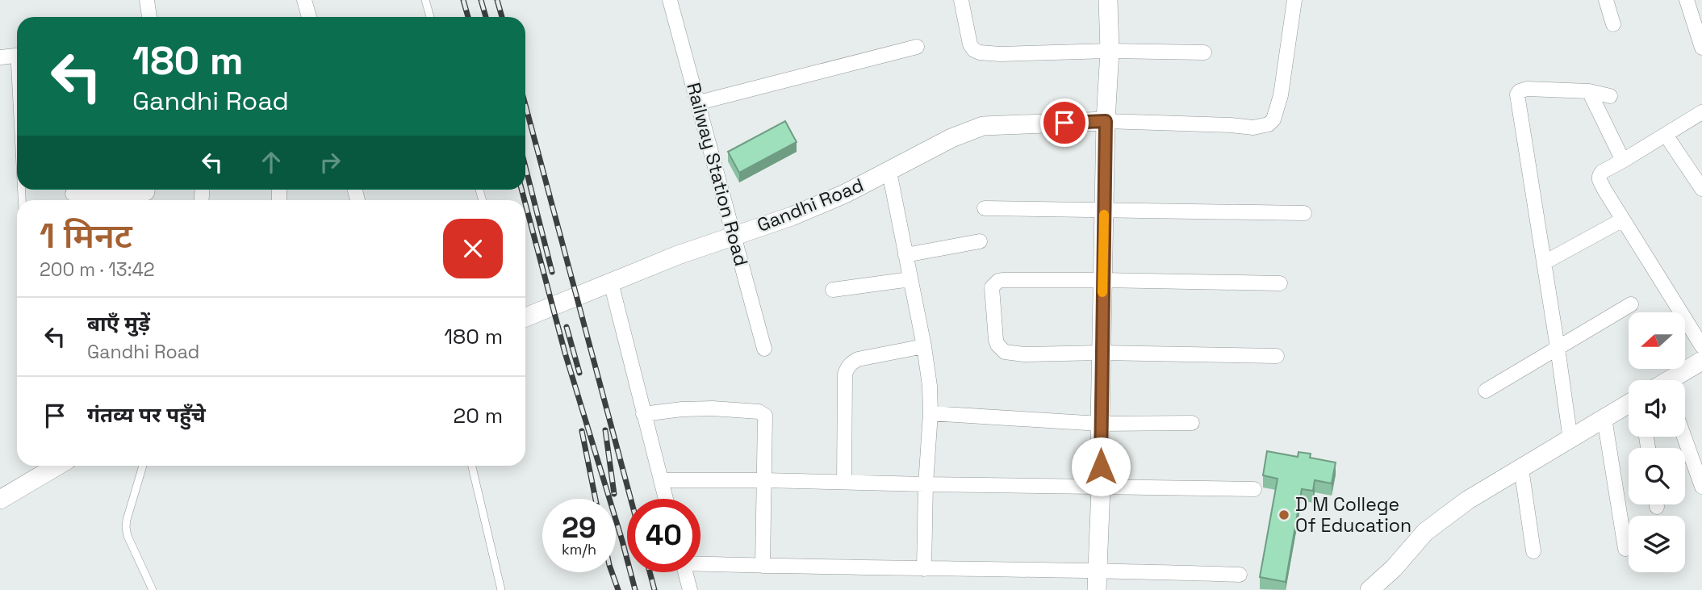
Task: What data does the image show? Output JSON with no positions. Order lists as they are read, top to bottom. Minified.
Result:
{"streets":{"street":["Railway Station Road","Gandhi Road"]},"crossings":[["Railway Station Road","Gandhi Road"]],"places":["D M College Of Education"],"north":"left","page":{"turn":["180 m","Gandhi Road"],"heading":["1 मिनट","200 m · 13:42"],"list":[{"name":"बाएँ मुड़ें","note":"Gandhi Road","value":"180 m"},{"name":"गंतव्य पर पहुँचे","value":"20 m"}],"speed":"29 km/h","limit":"40"}}
